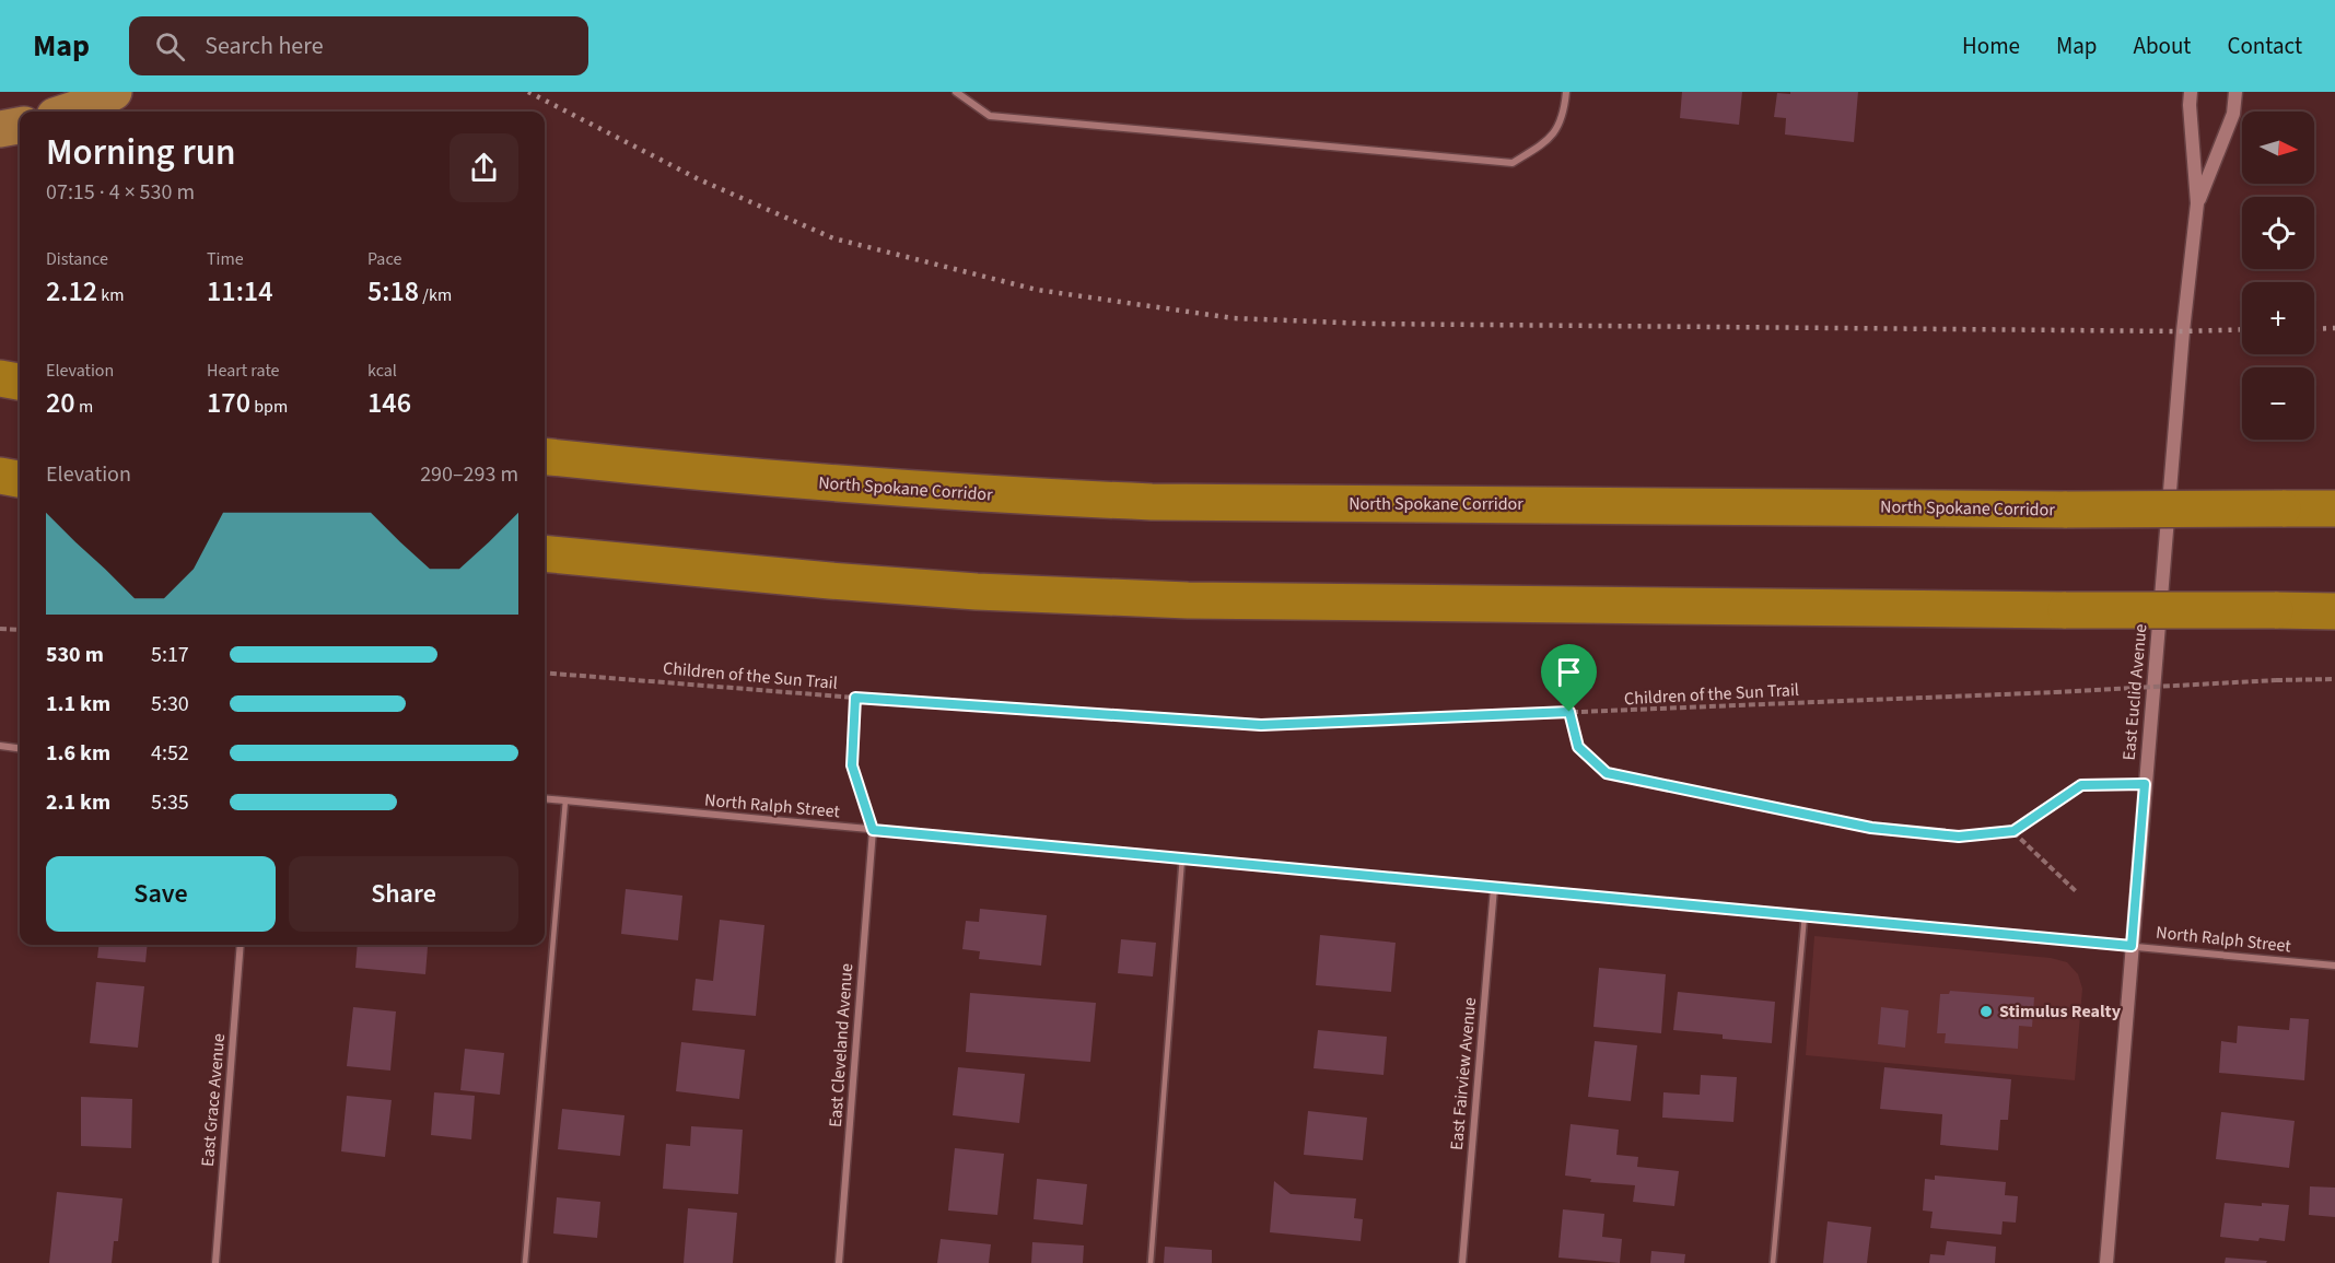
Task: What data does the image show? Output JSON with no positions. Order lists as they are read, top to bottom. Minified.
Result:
{"streets":{"highway":["North Spokane Corridor"],"main road":["East Euclid Avenue"],"street":["North Ralph Street","East Cleveland Avenue","East Fairview Avenue","East Grace Avenue"],"path":["Children of the Sun Trail"]},"crossings":[["East Euclid Avenue","North Ralph Street"],["North Ralph Street","East Cleveland Avenue"],["North Ralph Street","East Fairview Avenue"]],"places":["Stimulus Realty"],"north":"right","page":{"header":"Map","search":"Search here","nav":["Home","Map","About","Contact"],"map_buttons":["+","−"],"heading":["Morning run","07:15 · 4 × 530 m"],"stats":[["Distance","2.12 km"],["Time","11:14"],["Pace","5:18 /km"],["Elevation","20 m"],["Heart rate","170 bpm"],["kcal","146"]],"chart":["Elevation","290–293 m"],"list":[{"name":"530 m","note":"5:17"},{"name":"1.1 km","note":"5:30"},{"name":"1.6 km","note":"4:52"},{"name":"2.1 km","note":"5:35"}],"buttons":["Save","Share"]}}
